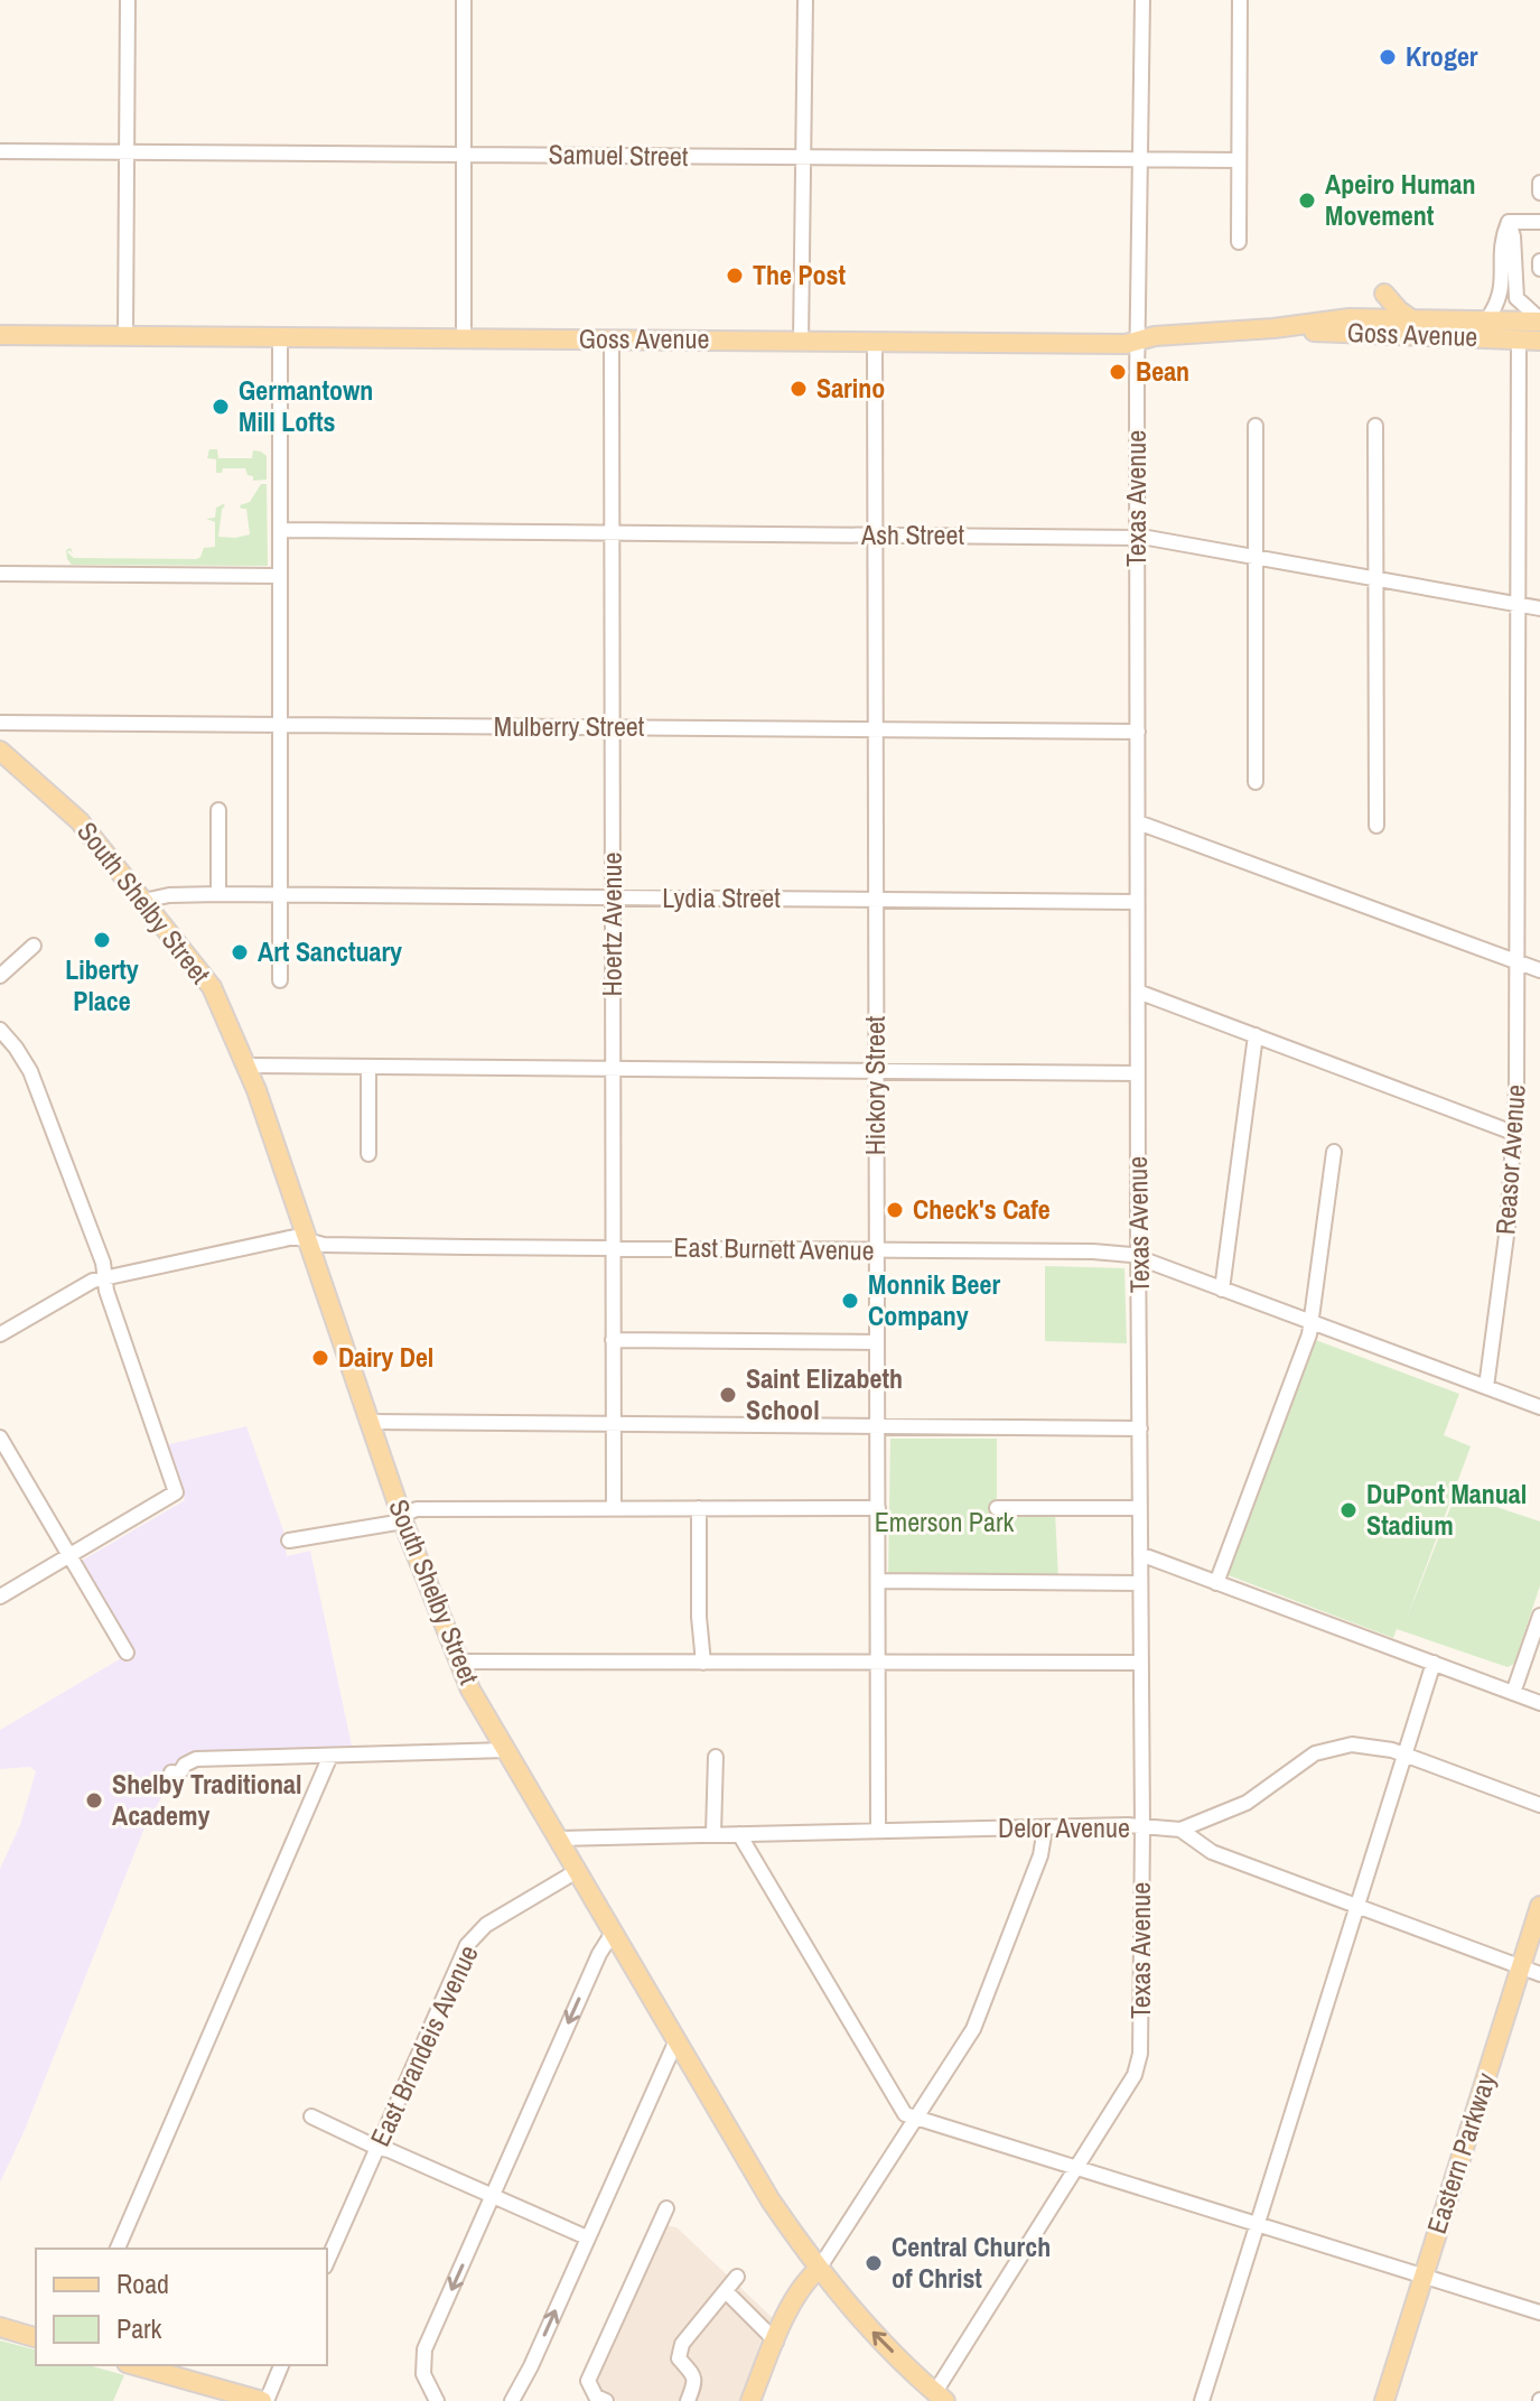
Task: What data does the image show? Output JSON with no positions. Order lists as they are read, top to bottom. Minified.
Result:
{"streets":{"main road":["Goss Avenue","South Shelby Street","Eastern Parkway"],"street":["Samuel Street","Texas Avenue","Ash Street","Mulberry Street","Lydia Street","Hoertz Avenue","Hickory Street","Reasor Avenue","East Burnett Avenue","Delor Avenue","East Brandeis Avenue"]},"crossings":[["Samuel Street","Texas Avenue"],["Goss Avenue","Texas Avenue"],["Goss Avenue","Hoertz Avenue"],["Goss Avenue","Hickory Street"],["Goss Avenue","Reasor Avenue"],["Texas Avenue","Ash Street"],["Texas Avenue","Mulberry Street"],["Texas Avenue","Lydia Street"],["Texas Avenue","South Shelby Street"],["Texas Avenue","East Burnett Avenue"],["Texas Avenue","Delor Avenue"],["Ash Street","Hoertz Avenue"],["Ash Street","Hickory Street"],["Ash Street","Reasor Avenue"],["Mulberry Street","Hoertz Avenue"],["Mulberry Street","Hickory Street"],["Lydia Street","South Shelby Street"],["Lydia Street","Hoertz Avenue"],["Lydia Street","Hickory Street"],["South Shelby Street","East Burnett Avenue"],["South Shelby Street","Delor Avenue"],["South Shelby Street","East Brandeis Avenue"],["Hoertz Avenue","East Burnett Avenue"],["Hickory Street","East Burnett Avenue"],["Hickory Street","Delor Avenue"],["Reasor Avenue","East Burnett Avenue"]],"parks":["Emerson Park"],"places":["Kroger","Apeiro Human Movement","The Post","Bean","Sarino","Germantown Mill Lofts","Liberty Place","Art Sanctuary","Check's Cafe","Monnik Beer Company","Dairy Del","Saint Elizabeth School","DuPont Manual Stadium","Shelby Traditional Academy","Central Church of Christ"],"legend":["Road","Park"]}
